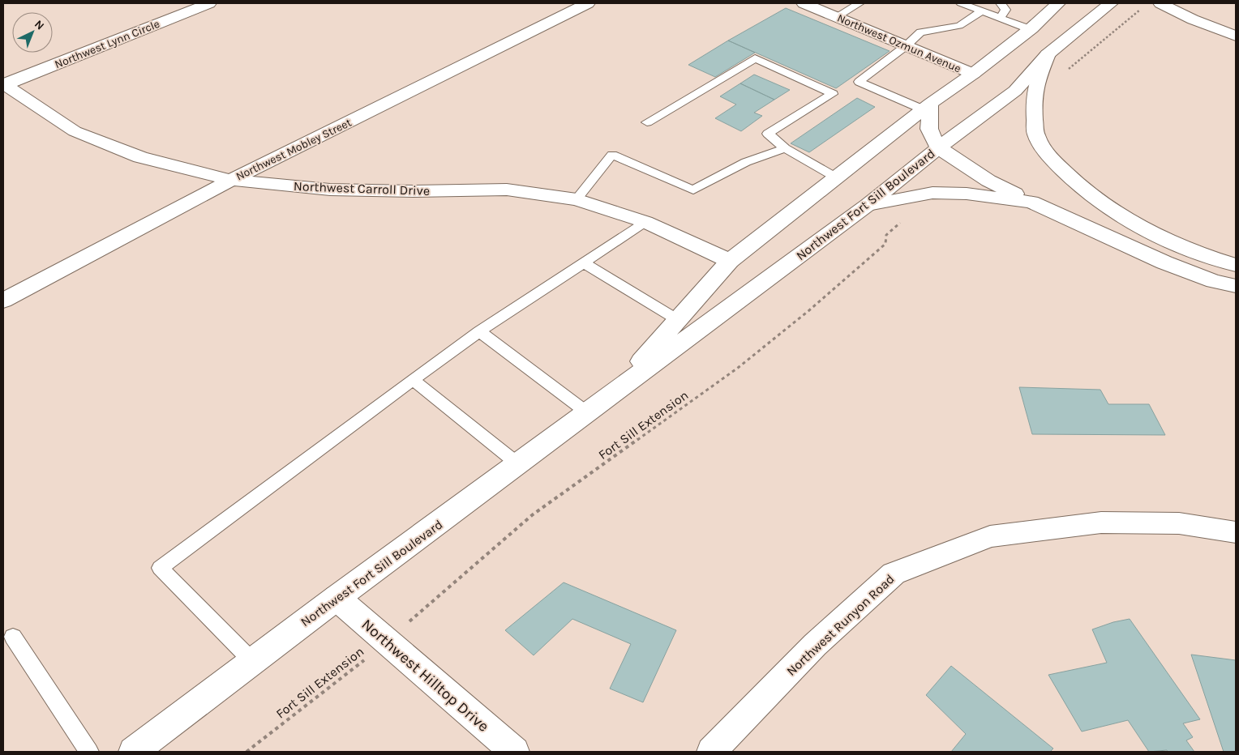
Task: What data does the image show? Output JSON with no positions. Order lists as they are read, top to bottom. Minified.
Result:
{"streets":{"main road":["Northwest Ozmun Avenue","Northwest Lynn Circle","Northwest Mobley Street","Northwest Carroll Drive","Northwest Fort Sill Boulevard","Northwest Runyon Road","Northwest Hilltop Drive"],"path":["Fort Sill Extension"]},"crossings":[["Northwest Ozmun Avenue","Northwest Fort Sill Boulevard"],["Northwest Lynn Circle","Northwest Carroll Drive"],["Northwest Mobley Street","Northwest Carroll Drive"],["Northwest Carroll Drive","Northwest Fort Sill Boulevard"],["Northwest Fort Sill Boulevard","Northwest Hilltop Drive"],["Fort Sill Extension","Northwest Hilltop Drive"]],"north":"top right"}
